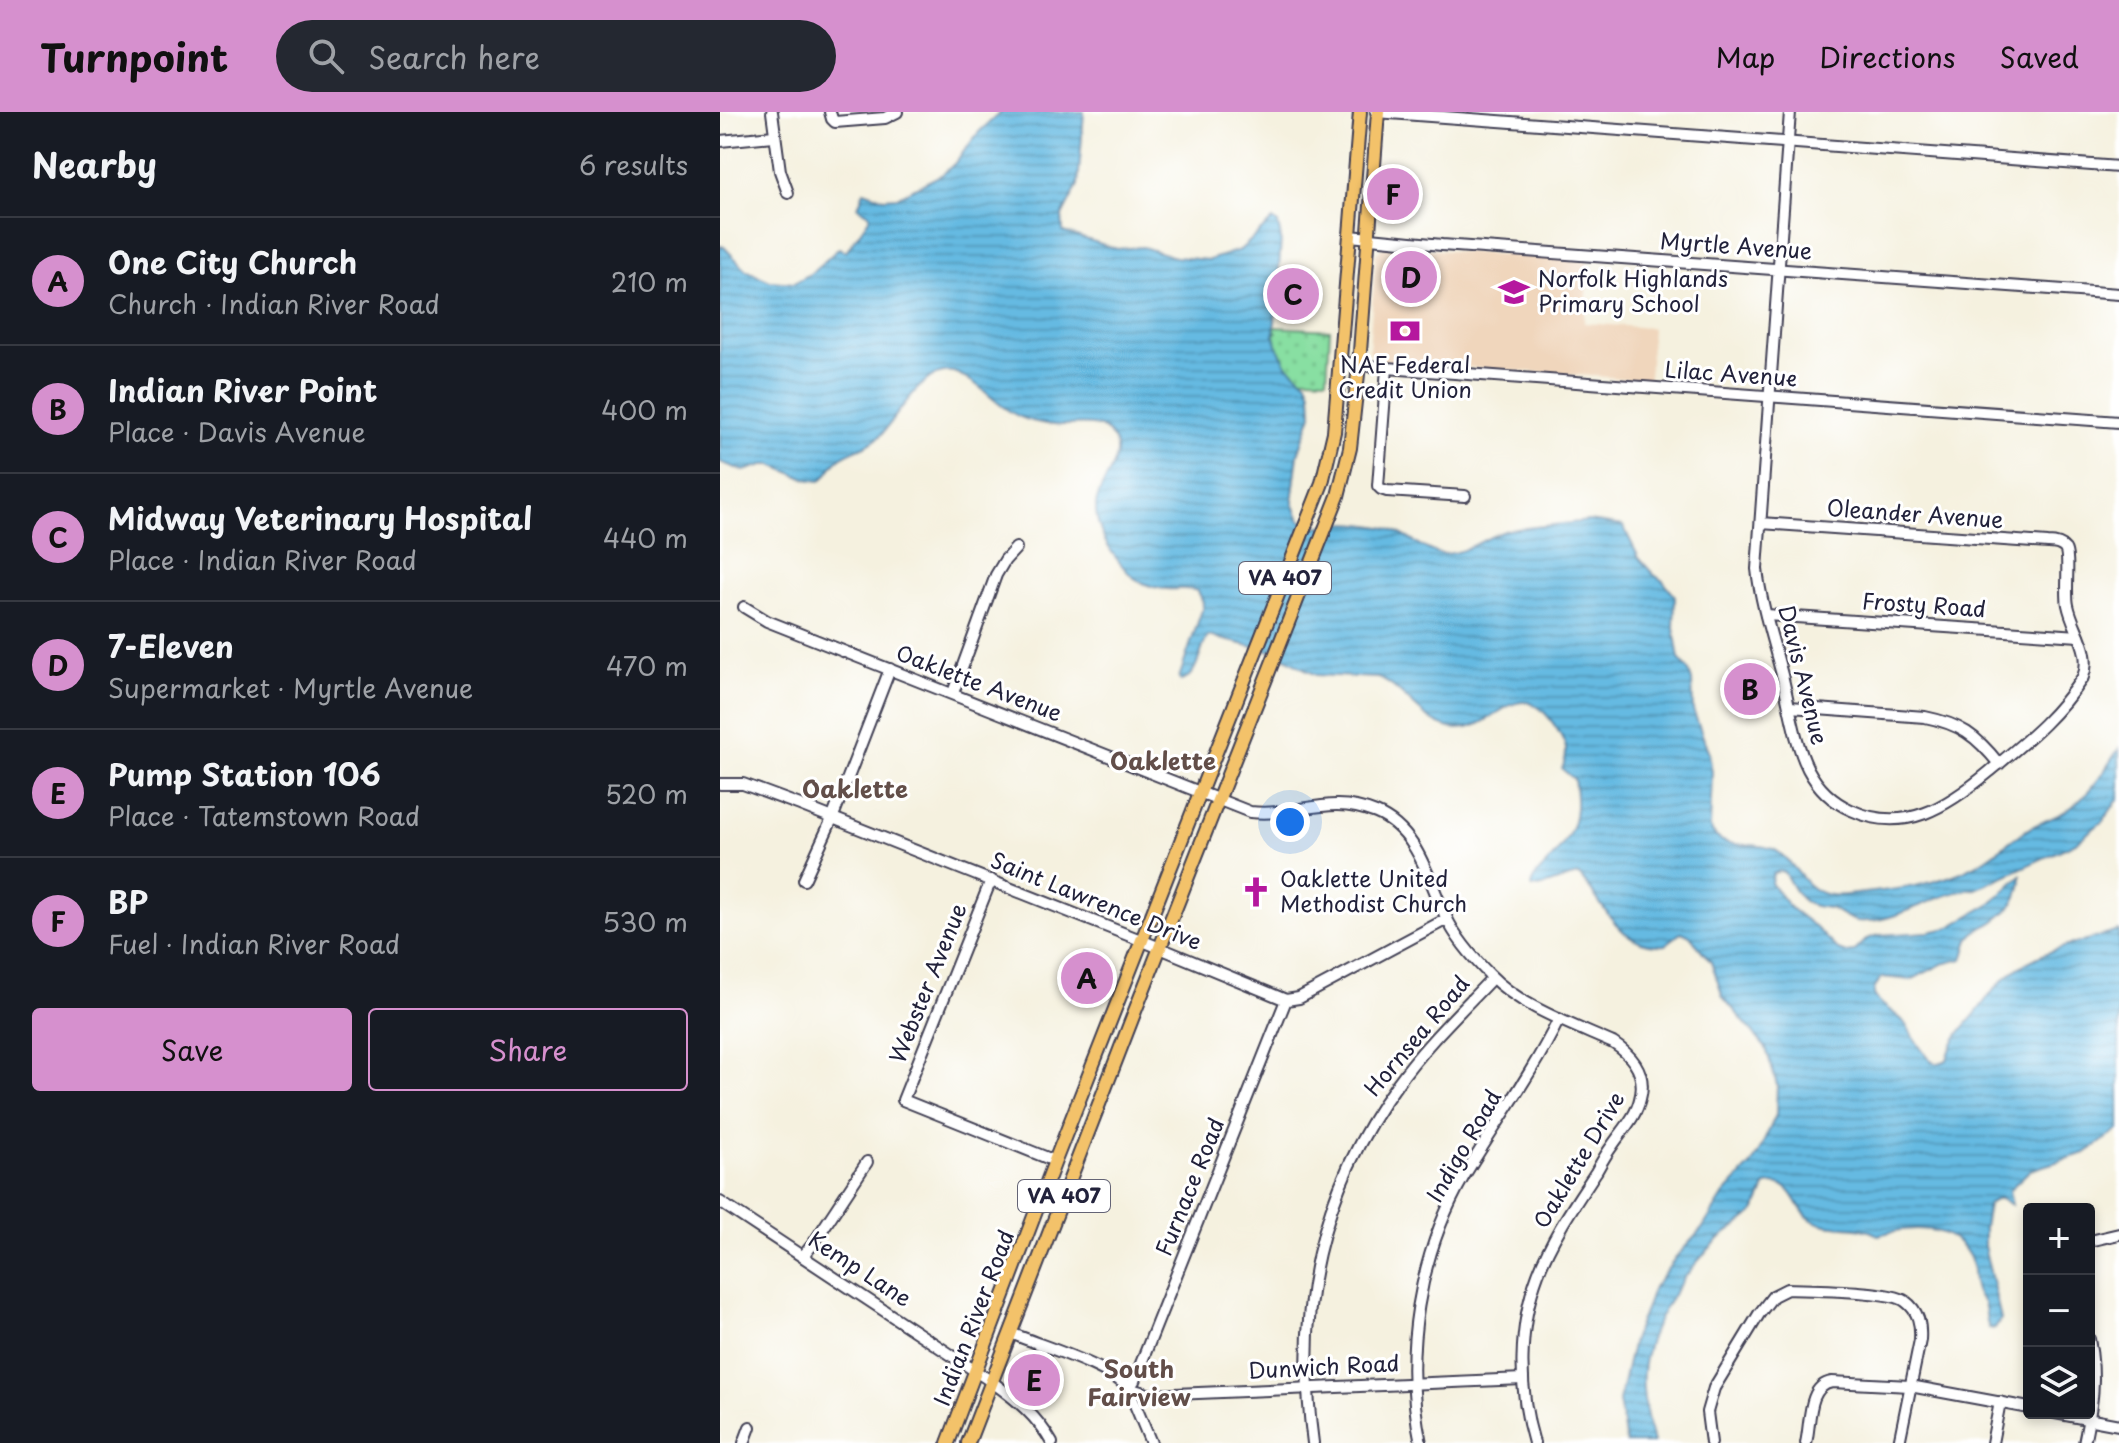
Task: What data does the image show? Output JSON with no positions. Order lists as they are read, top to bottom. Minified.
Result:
{"streets":{"main road":["VA 407","Indian River Road"],"street":["Myrtle Avenue","Lilac Avenue","Oleander Avenue","Frosty Road","Davis Avenue","Oaklette Avenue","Saint Lawrence Drive","Webster Avenue","Hornsea Road","Indigo Road","Oaklette Drive","Furnace Road","Kemp Lane","Dunwich Road"]},"crossings":[["Myrtle Avenue","Davis Avenue"],["Myrtle Avenue","Indian River Road"],["Lilac Avenue","Davis Avenue"],["Lilac Avenue","Indian River Road"],["Oleander Avenue","Davis Avenue"],["Frosty Road","Davis Avenue"],["Oaklette Avenue","Oaklette Drive"],["Oaklette Avenue","Indian River Road"],["Saint Lawrence Drive","Webster Avenue"],["Saint Lawrence Drive","Furnace Road"],["Saint Lawrence Drive","Indian River Road"],["Webster Avenue","Indian River Road"],["Hornsea Road","Oaklette Drive"],["Hornsea Road","Dunwich Road"],["Indigo Road","Oaklette Drive"],["Indigo Road","Dunwich Road"],["Oaklette Drive","Indian River Road"],["Oaklette Drive","Dunwich Road"],["Furnace Road","Dunwich Road"],["Kemp Lane","Indian River Road"]],"districts":["Oaklette","Oaklette","South Fairview"],"places":{"school or university":["Norfolk Highlands Primary School"],"bank":["NAE Federal Credit Union"],"church":["Oaklette United Methodist Church"]},"page":{"header":"Turnpoint","search":"Search here","nav":["Map","Directions","Saved"],"heading":["Nearby","6 results"],"pins":["F","D","C","B","A","E"],"list":[{"mark":"A","name":"One City Church","note":"Church · Indian River Road","value":"210 m"},{"mark":"B","name":"Indian River Point","note":"Place · Davis Avenue","value":"400 m"},{"mark":"C","name":"Midway Veterinary Hospital","note":"Place · Indian River Road","value":"440 m"},{"mark":"D","name":"7-Eleven","note":"Supermarket · Myrtle Avenue","value":"470 m"},{"mark":"E","name":"Pump Station 106","note":"Place · Tatemstown Road","value":"520 m"},{"mark":"F","name":"BP","note":"Fuel · Indian River Road","value":"530 m"}],"buttons":["Save","Share"],"map_buttons":["+","−"]}}
